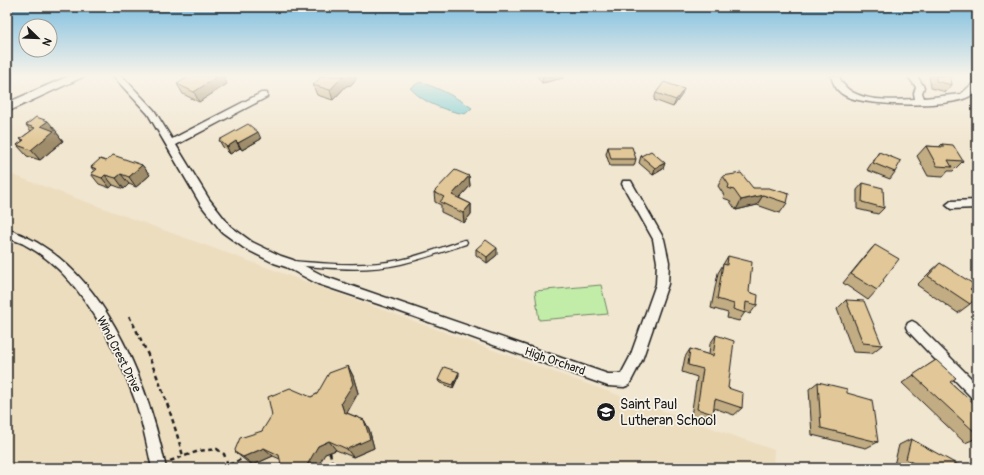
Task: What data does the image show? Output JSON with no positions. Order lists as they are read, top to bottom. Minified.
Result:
{"streets":{"street":["Wind Crest Drive","High Orchard"]},"places":{"school or university":["Saint Paul Lutheran School"]},"north":"bottom right"}
